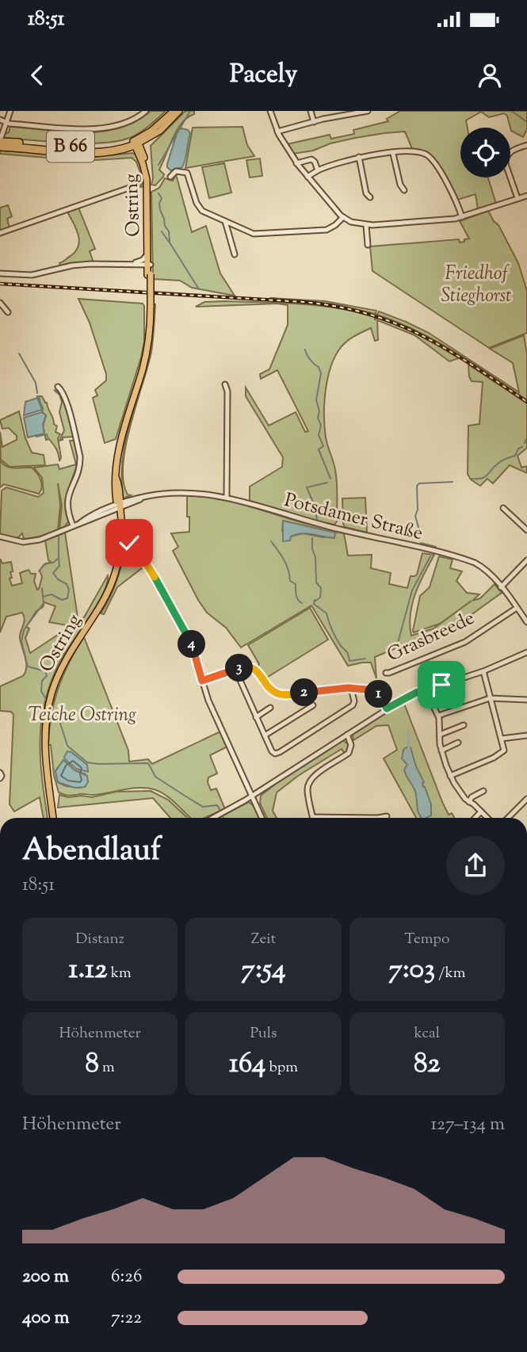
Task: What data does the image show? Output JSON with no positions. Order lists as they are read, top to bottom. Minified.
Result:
{"streets":{"highway":["B 66"],"main road":["Ostring"],"street":["Potsdamer Straße","Grasbreede"]},"crossings":[["B 66","Ostring"],["Ostring","Potsdamer Straße"],["Potsdamer Straße","Grasbreede"]],"parks":["Friedhof Stieghorst","Teiche Ostring"],"page":{"status":"18:51","header":"Pacely","pins":["4","3","2","1"],"heading":["Abendlauf","18:51"],"stats":[["Distanz","1.12 km"],["Zeit","7:54"],["Tempo","7:03 /km"],["Höhenmeter","8 m"],["Puls","164 bpm"],["kcal","82"]],"chart":["Höhenmeter","127–134 m"],"list":[{"name":"200 m","note":"6:26"},{"name":"400 m","note":"7:22"}]}}
